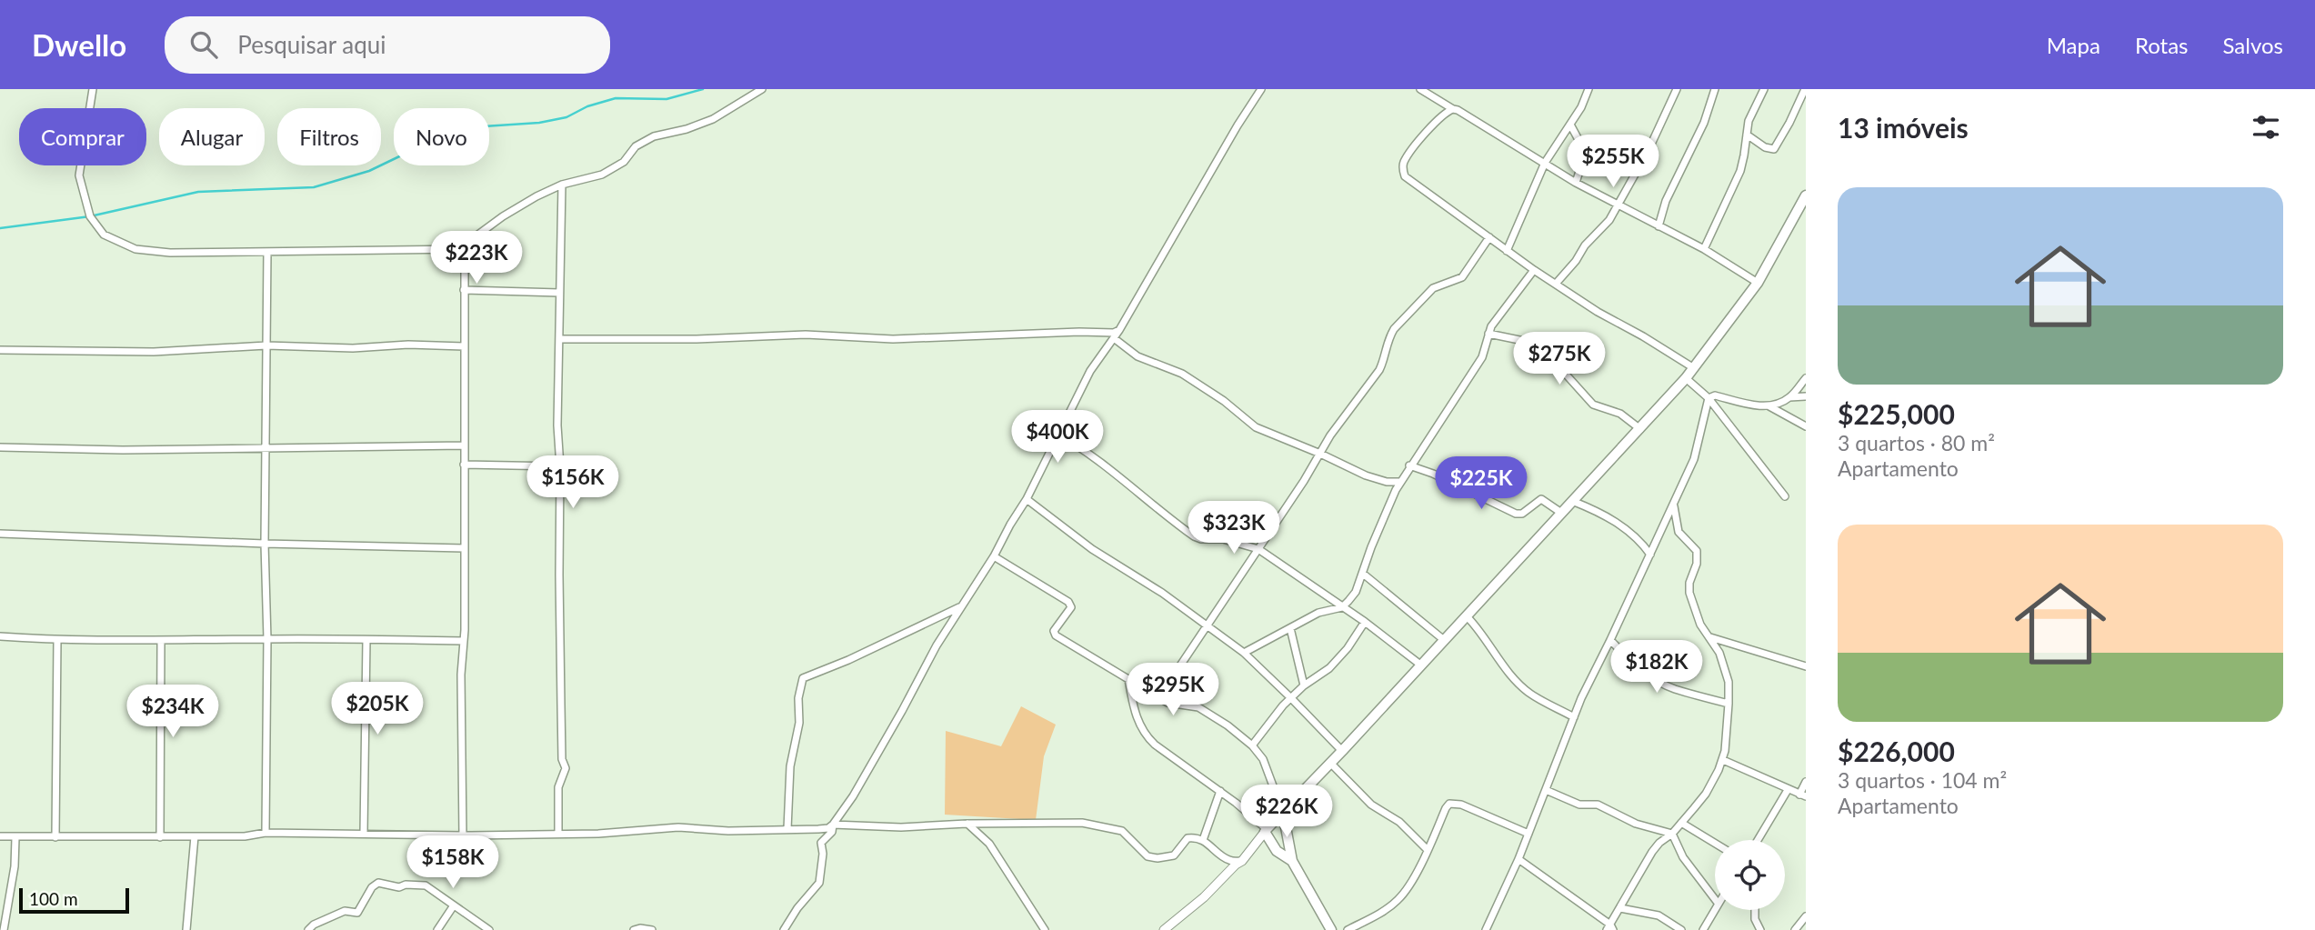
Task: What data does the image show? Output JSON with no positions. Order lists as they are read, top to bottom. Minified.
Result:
{"scale_bar":"100 m","page":{"header":"Dwello","search":"Pesquisar aqui","nav":["Mapa","Rotas","Salvos"],"heading":"13 imóveis","chip":["Comprar","Alugar","Filtros","Novo"],"price":["$255K","$223K","$275K","$400K","$156K","$225K","$323K","$182K","$295K","$205K","$234K","$226K","$158K"],"list":[{"name":"$225,000","note":"3 quartos · 80 m² · Apartamento"},{"name":"$226,000","note":"3 quartos · 104 m² · Apartamento"}],"scale":"100 m"}}
